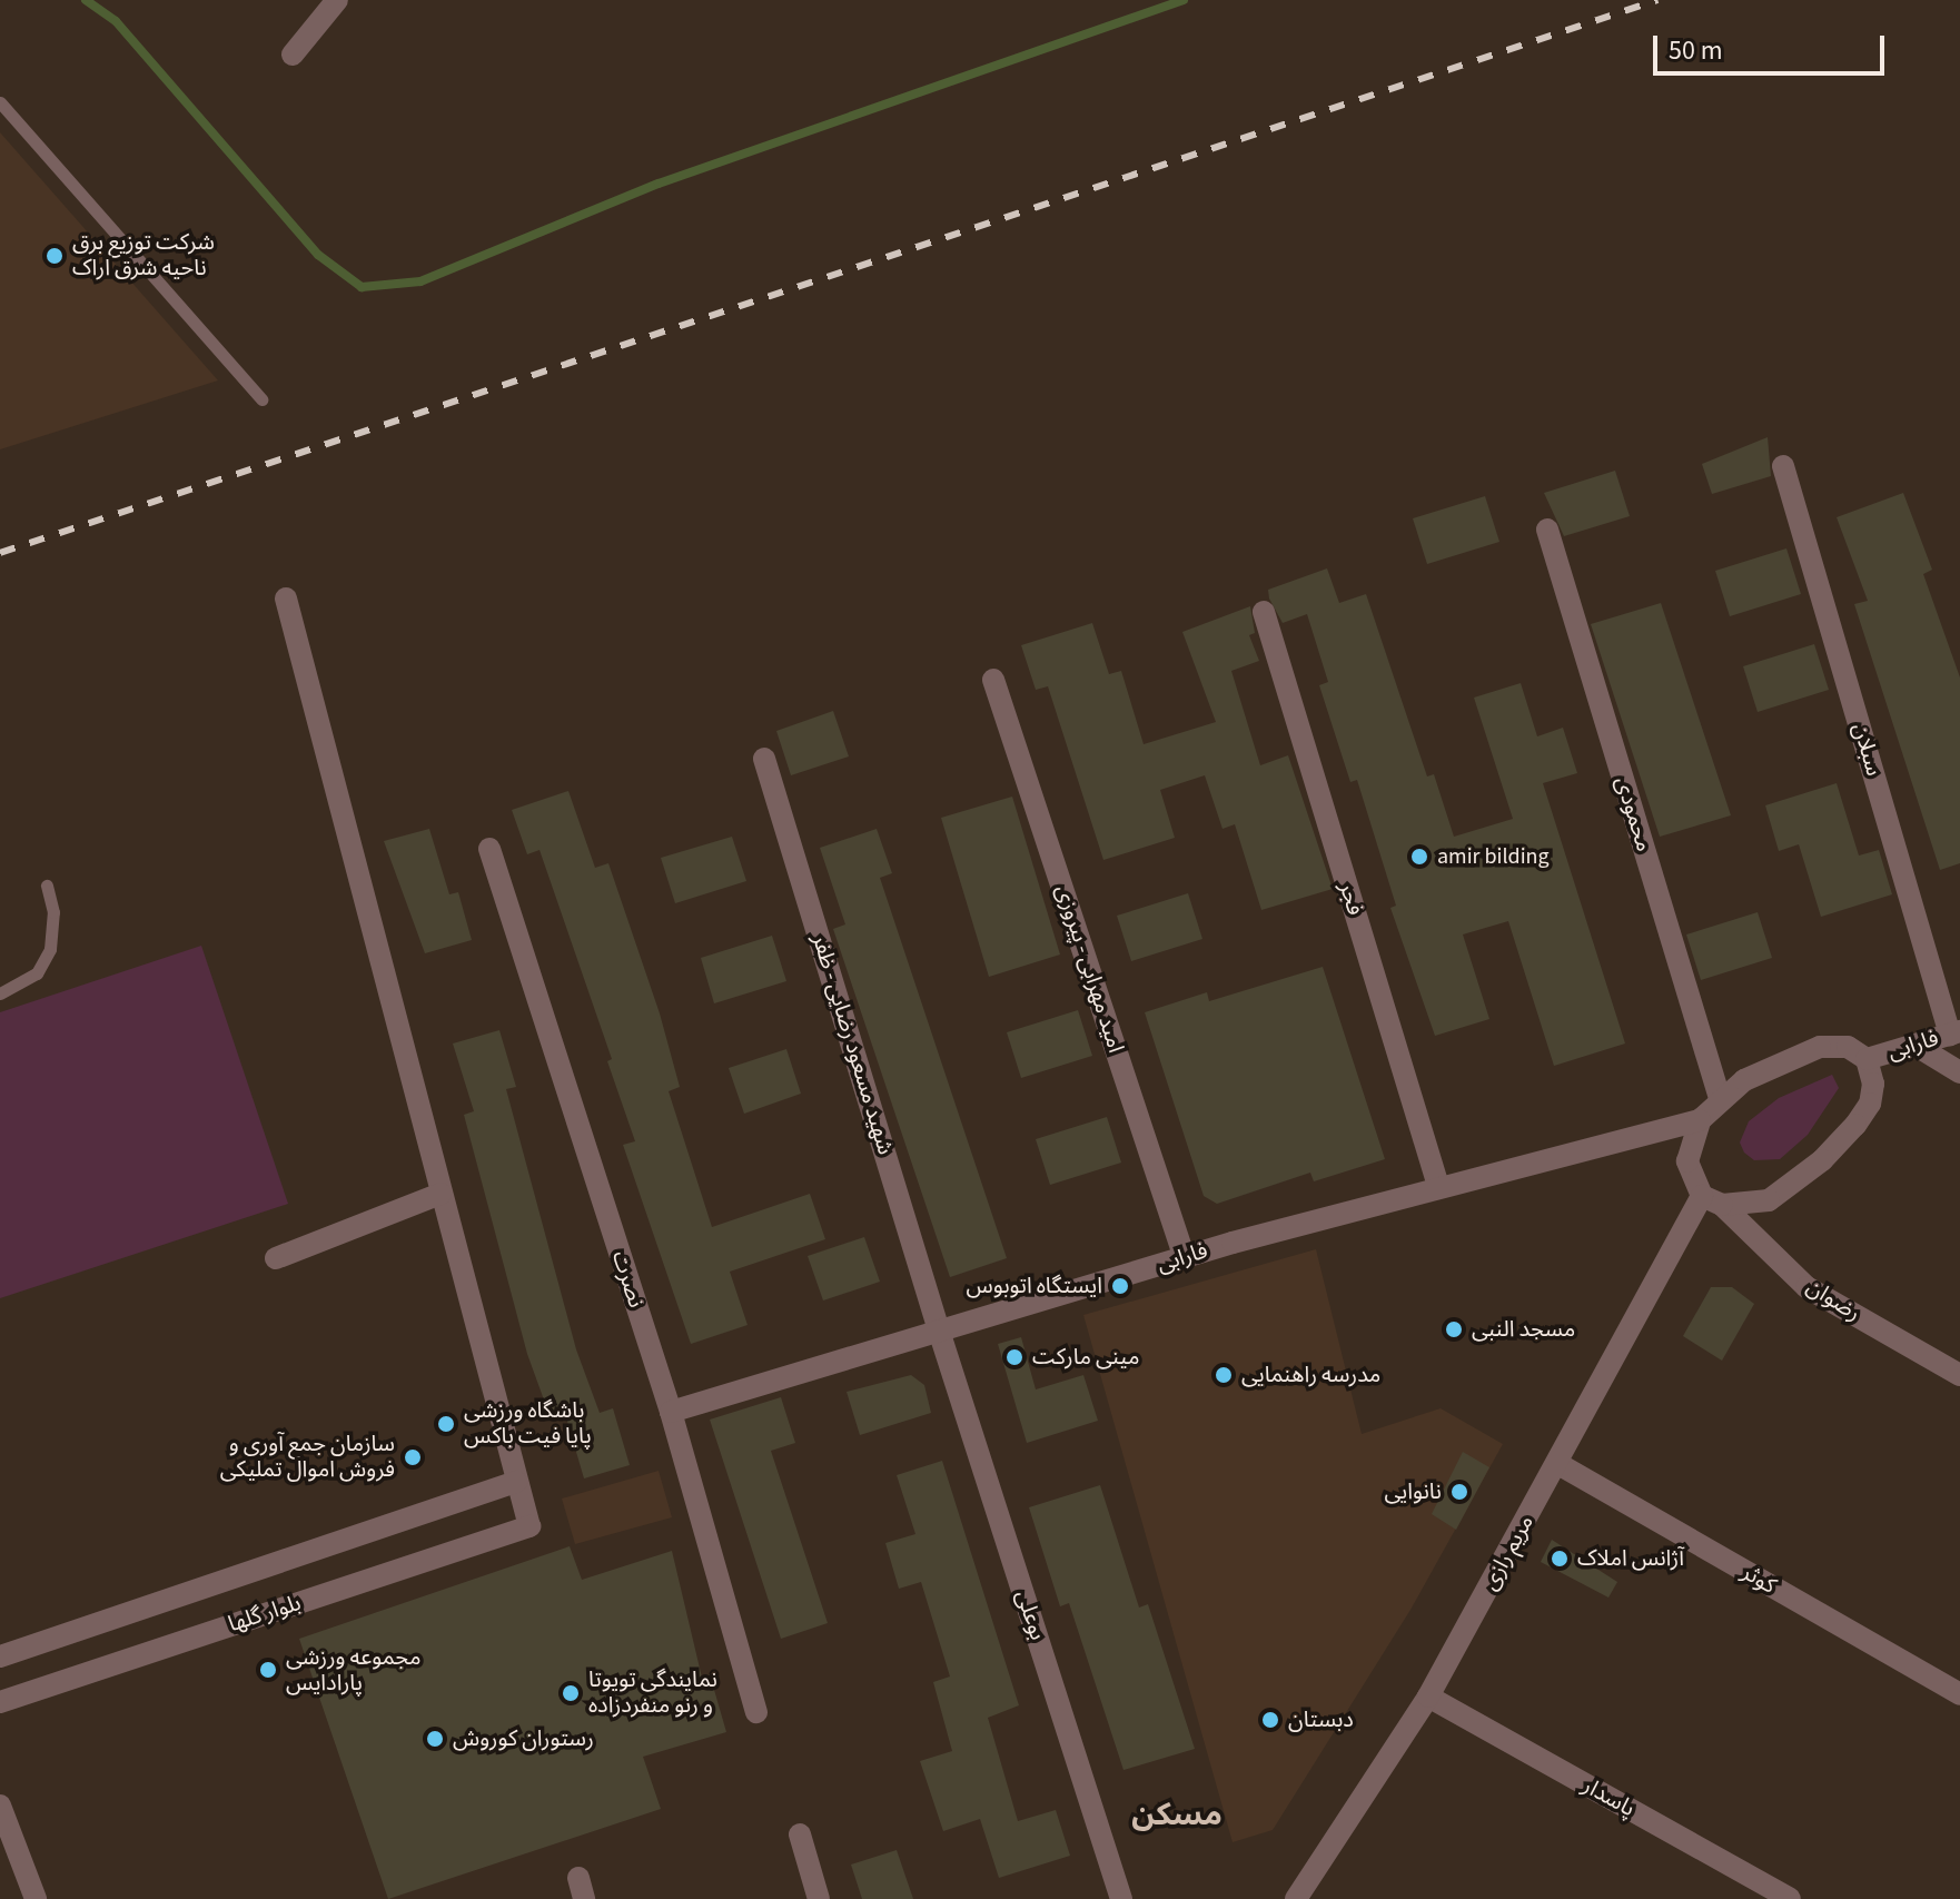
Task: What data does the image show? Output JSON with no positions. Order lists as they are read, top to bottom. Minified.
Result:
{"streets":{"street":["سبلان","محمودی","فجر","امید مهرابی - پیروزی","شهید مسعود رضایی - ظفر","فارابی","نصرت","رضوان","مریم رازی","کوثر","بلوار گلها","بوعلی","پاسدار"]},"crossings":[["سبلان","فارابی"],["فجر","فارابی"],["امید مهرابی - پیروزی","فارابی"],["شهید مسعود رضایی - ظفر","فارابی"],["شهید مسعود رضایی - ظفر","بوعلی"],["فارابی","نصرت"],["فارابی","بوعلی"],["رضوان","مریم رازی"],["مریم رازی","کوثر"],["مریم رازی","پاسدار"]],"districts":["مسکن"],"places":["شرکت توزیع برق ناحیه شرق اراک","amir bilding","ایستگاه اتوبوس","مسجد النبی","مینی مارکت","مدرسه راهنمایی","باشگاه ورزشی پایا فیت باکس","سازمان جمع آوری و فروش اموال تملیکی","نانوایی","آژانس املاک","مجموعه ورزشی پارادایس","نمایندگی تویوتا و رنو منفردزاده","دبستان","رستوران کوروش"],"scale_bar":"50 m"}
